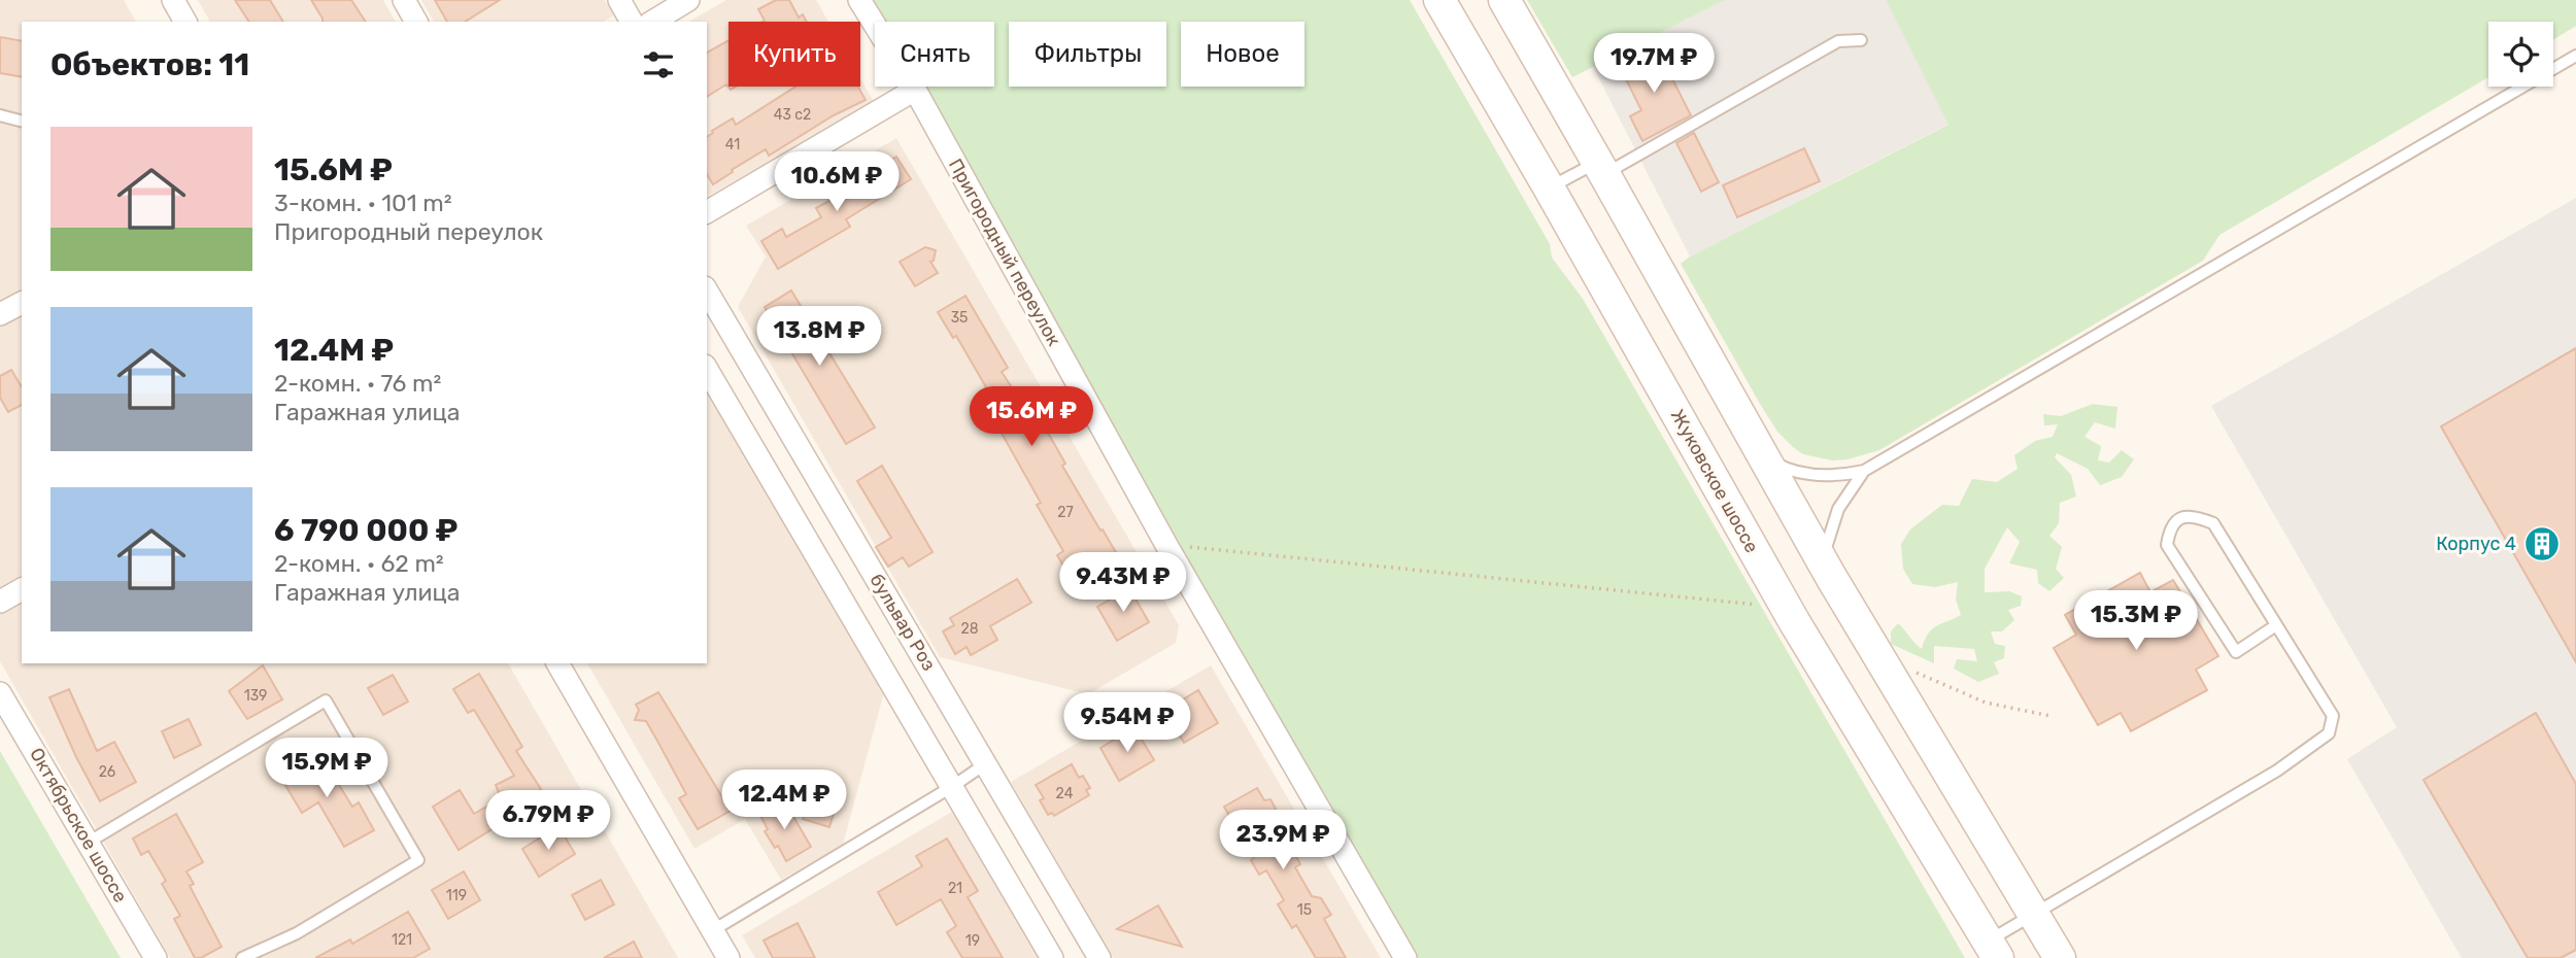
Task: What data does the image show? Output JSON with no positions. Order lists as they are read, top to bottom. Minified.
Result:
{"streets":{"main road":["Жуковское шоссе"],"street":["Пригородный переулок","бульвар Роз","Октябрьское шоссе"]},"places":{"building":["Корпус 4"]},"house_numbers":["43 с2","41","35","27","28","139","26","24","21","119","15","121","19"],"page":{"chip":["Купить","Снять","Фильтры","Новое"],"heading":"Объектов: 11","price":["19.7M ₽","10.6M ₽","13.8M ₽","15.6M ₽","9.43M ₽","15.3M ₽","9.54M ₽","15.9M ₽","12.4M ₽","6.79M ₽","23.9M ₽"],"list":[{"name":"15.6M ₽","note":"3-комн. · 101 m² · Пригородный переулок"},{"name":"12.4M ₽","note":"2-комн. · 76 m² · Гаражная улица"},{"name":"6 790 000 ₽","note":"2-комн. · 62 m² · Гаражная улица"}]}}
